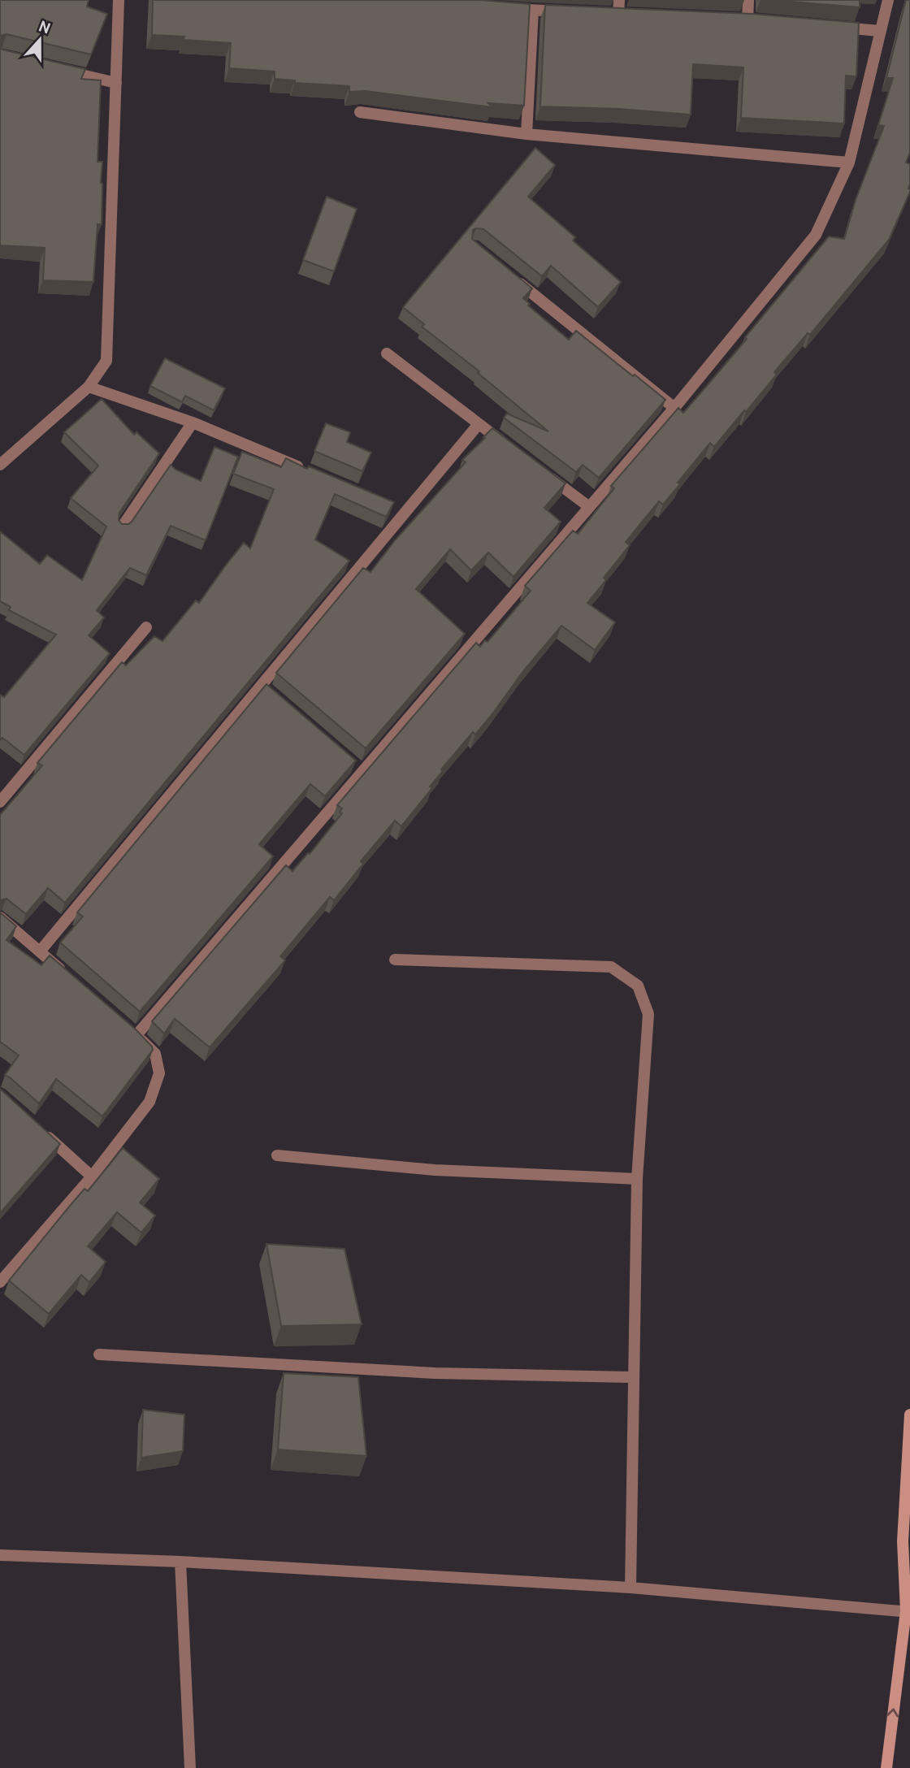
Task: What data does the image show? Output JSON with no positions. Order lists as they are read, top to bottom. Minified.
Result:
{"north":"top"}
